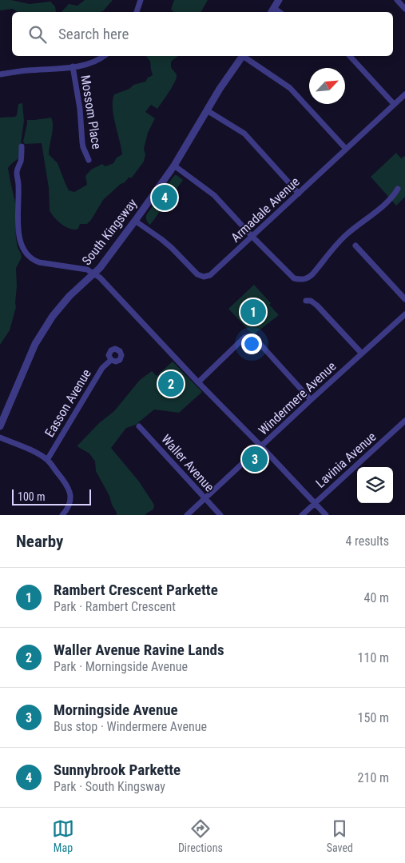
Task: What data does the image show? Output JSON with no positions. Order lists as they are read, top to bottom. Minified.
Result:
{"streets":{"street":["Mossom Place","Armadale Avenue","South Kingsway","Windermere Avenue","Easson Avenue","Lavinia Avenue","Waller Avenue"]},"crossings":[["Armadale Avenue","South Kingsway"],["Windermere Avenue","Waller Avenue"]],"scale_bar":"100 m","north":"top right","page":{"search":"Search here","pins":["4","1","2","3"],"scale":"100 m","heading":["Nearby","4 results"],"list":[{"mark":"1","name":"Rambert Crescent Parkette","note":"Park · Rambert Crescent","value":"40 m"},{"mark":"2","name":"Waller Avenue Ravine Lands","note":"Park · Morningside Avenue","value":"110 m"},{"mark":"3","name":"Morningside Avenue","note":"Bus stop · Windermere Avenue","value":"150 m"},{"mark":"4","name":"Sunnybrook Parkette","note":"Park · South Kingsway","value":"210 m"}],"nav":["Map","Directions","Saved"]}}
